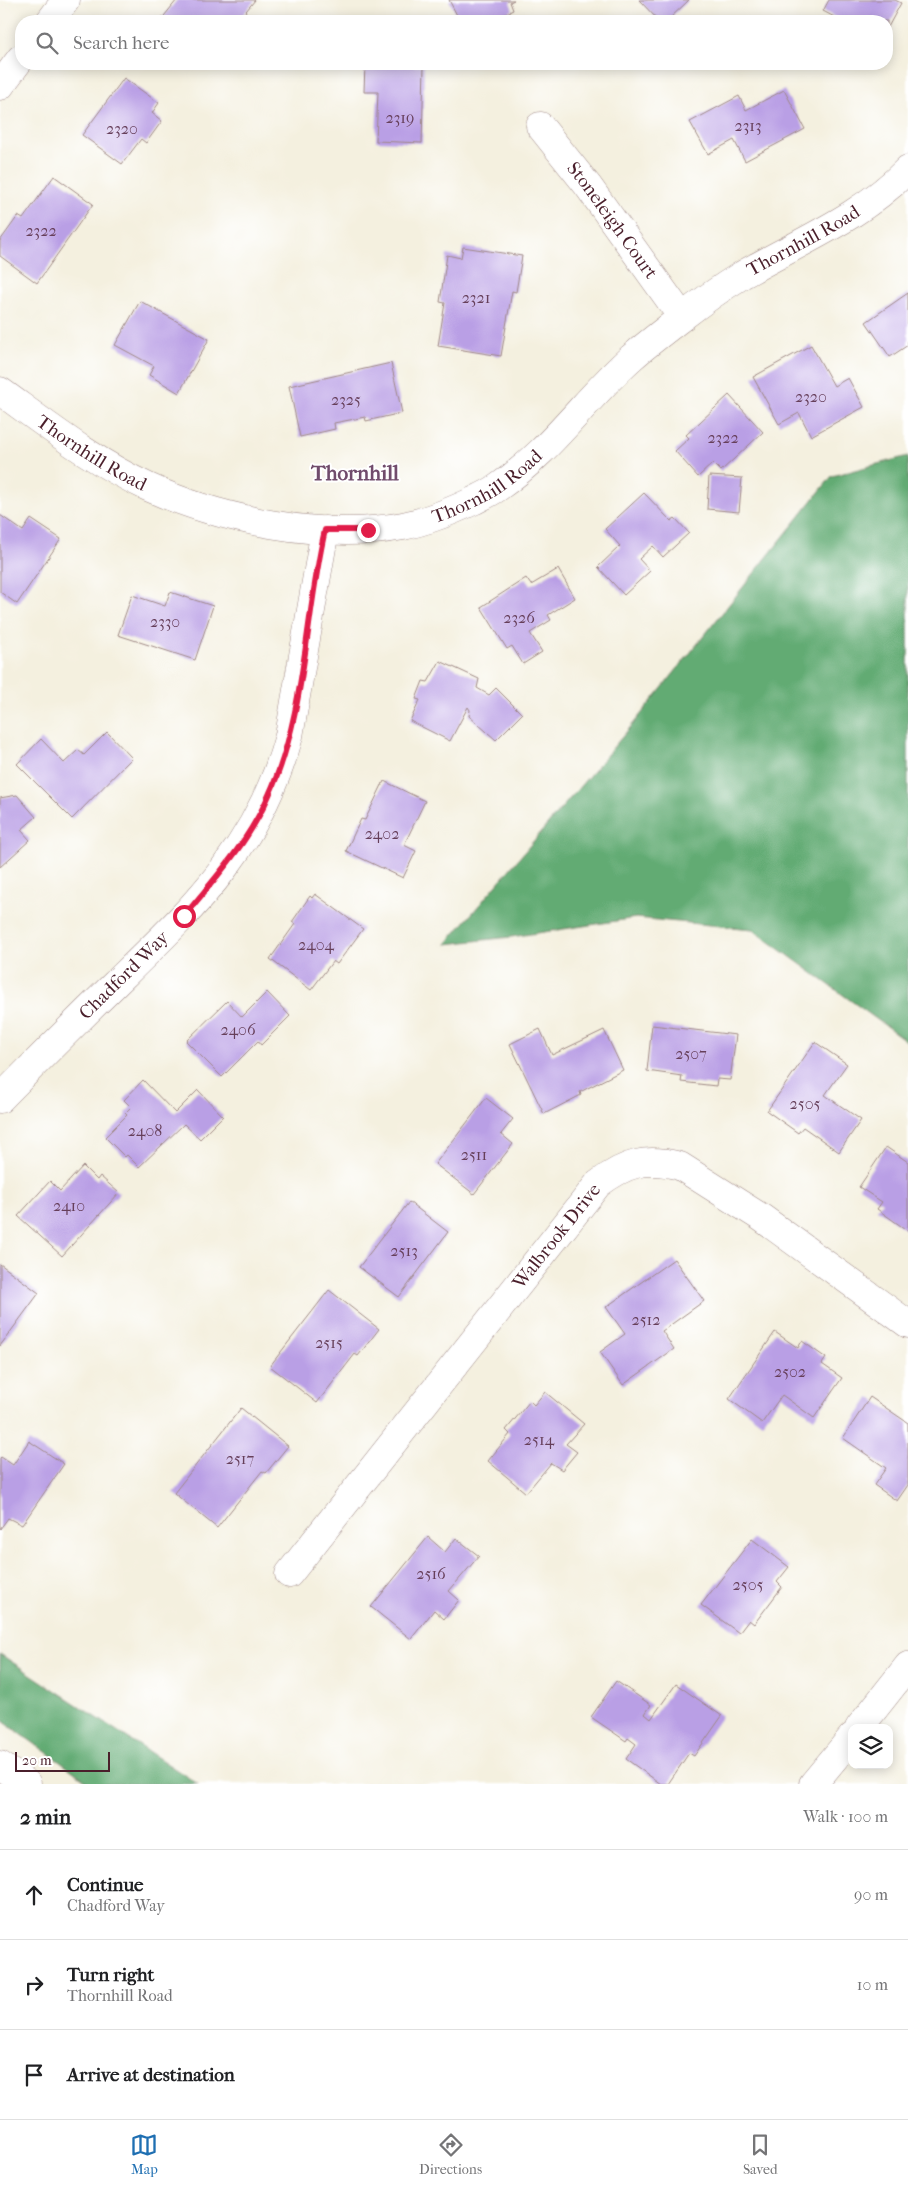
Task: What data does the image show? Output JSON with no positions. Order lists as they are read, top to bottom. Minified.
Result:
{"streets":{"street":["Stoneleigh Court","Thornhill Road","Chadford Way","Walbrook Drive"]},"crossings":[["Stoneleigh Court","Thornhill Road"],["Thornhill Road","Chadford Way"]],"districts":["Thornhill"],"house_numbers":["2319","2313","2320","2322","2321","2320","2325","2322","2326","2330","2402","2404","2406","2507","2505","2408","2511","2410","2513","2512","2515","2502","2514","2517","2516","2505"],"scale_bar":"20 m","page":{"search":"Search here","scale":"20 m","heading":["2 min","Walk · 100 m"],"list":[["Continue","Chadford Way","90 m"],["Turn right","Thornhill Road","10 m"],"Arrive at destination"],"nav":["Map","Directions","Saved"]}}
